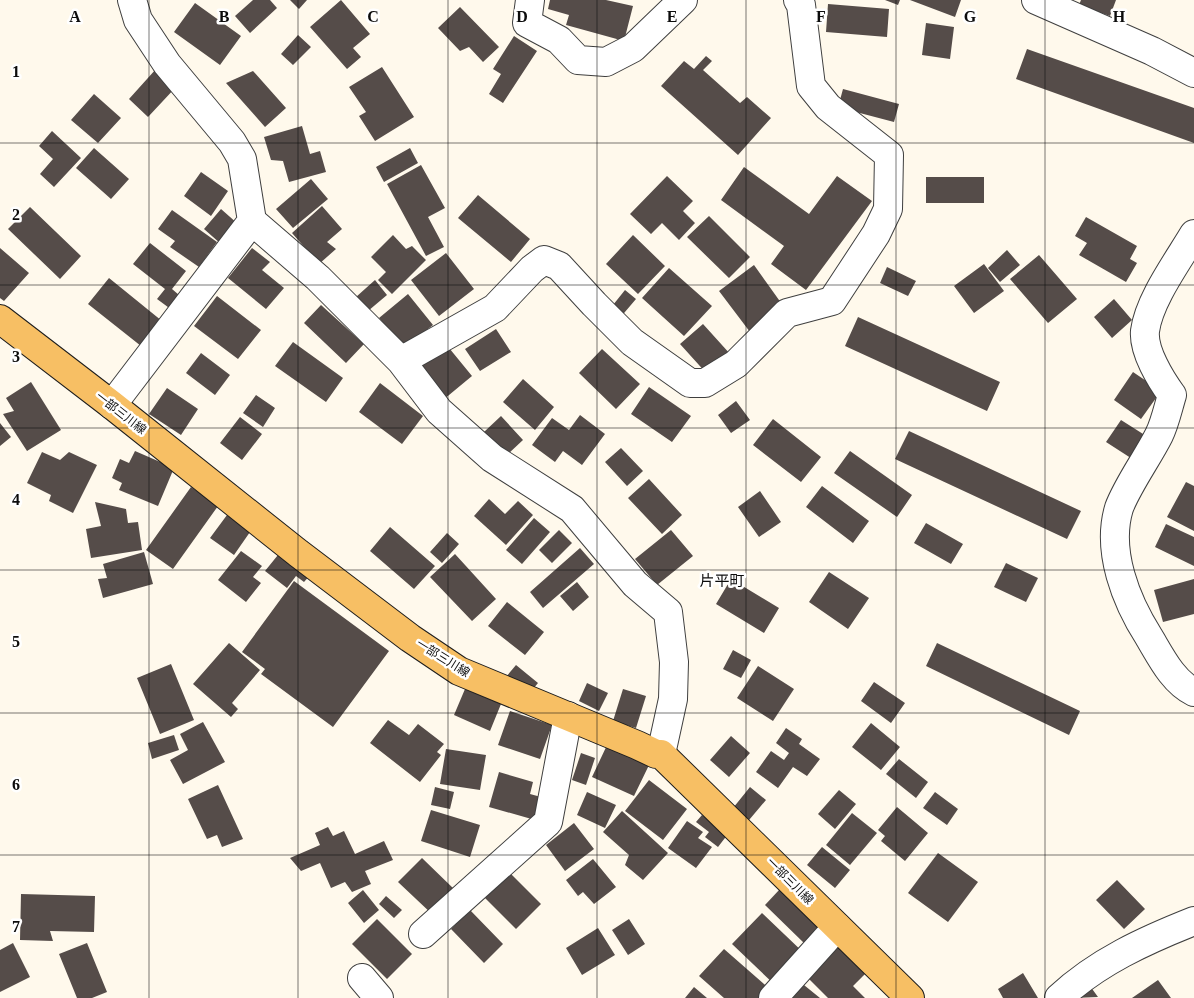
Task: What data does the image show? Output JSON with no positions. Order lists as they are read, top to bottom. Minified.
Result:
{"streets":{"main road":["一部三川線"]},"districts":["片平町"],"grid":{"columns":["A","B","C","D","E","F","G","H"],"rows":["1","2","3","4","5","6","7"]}}
